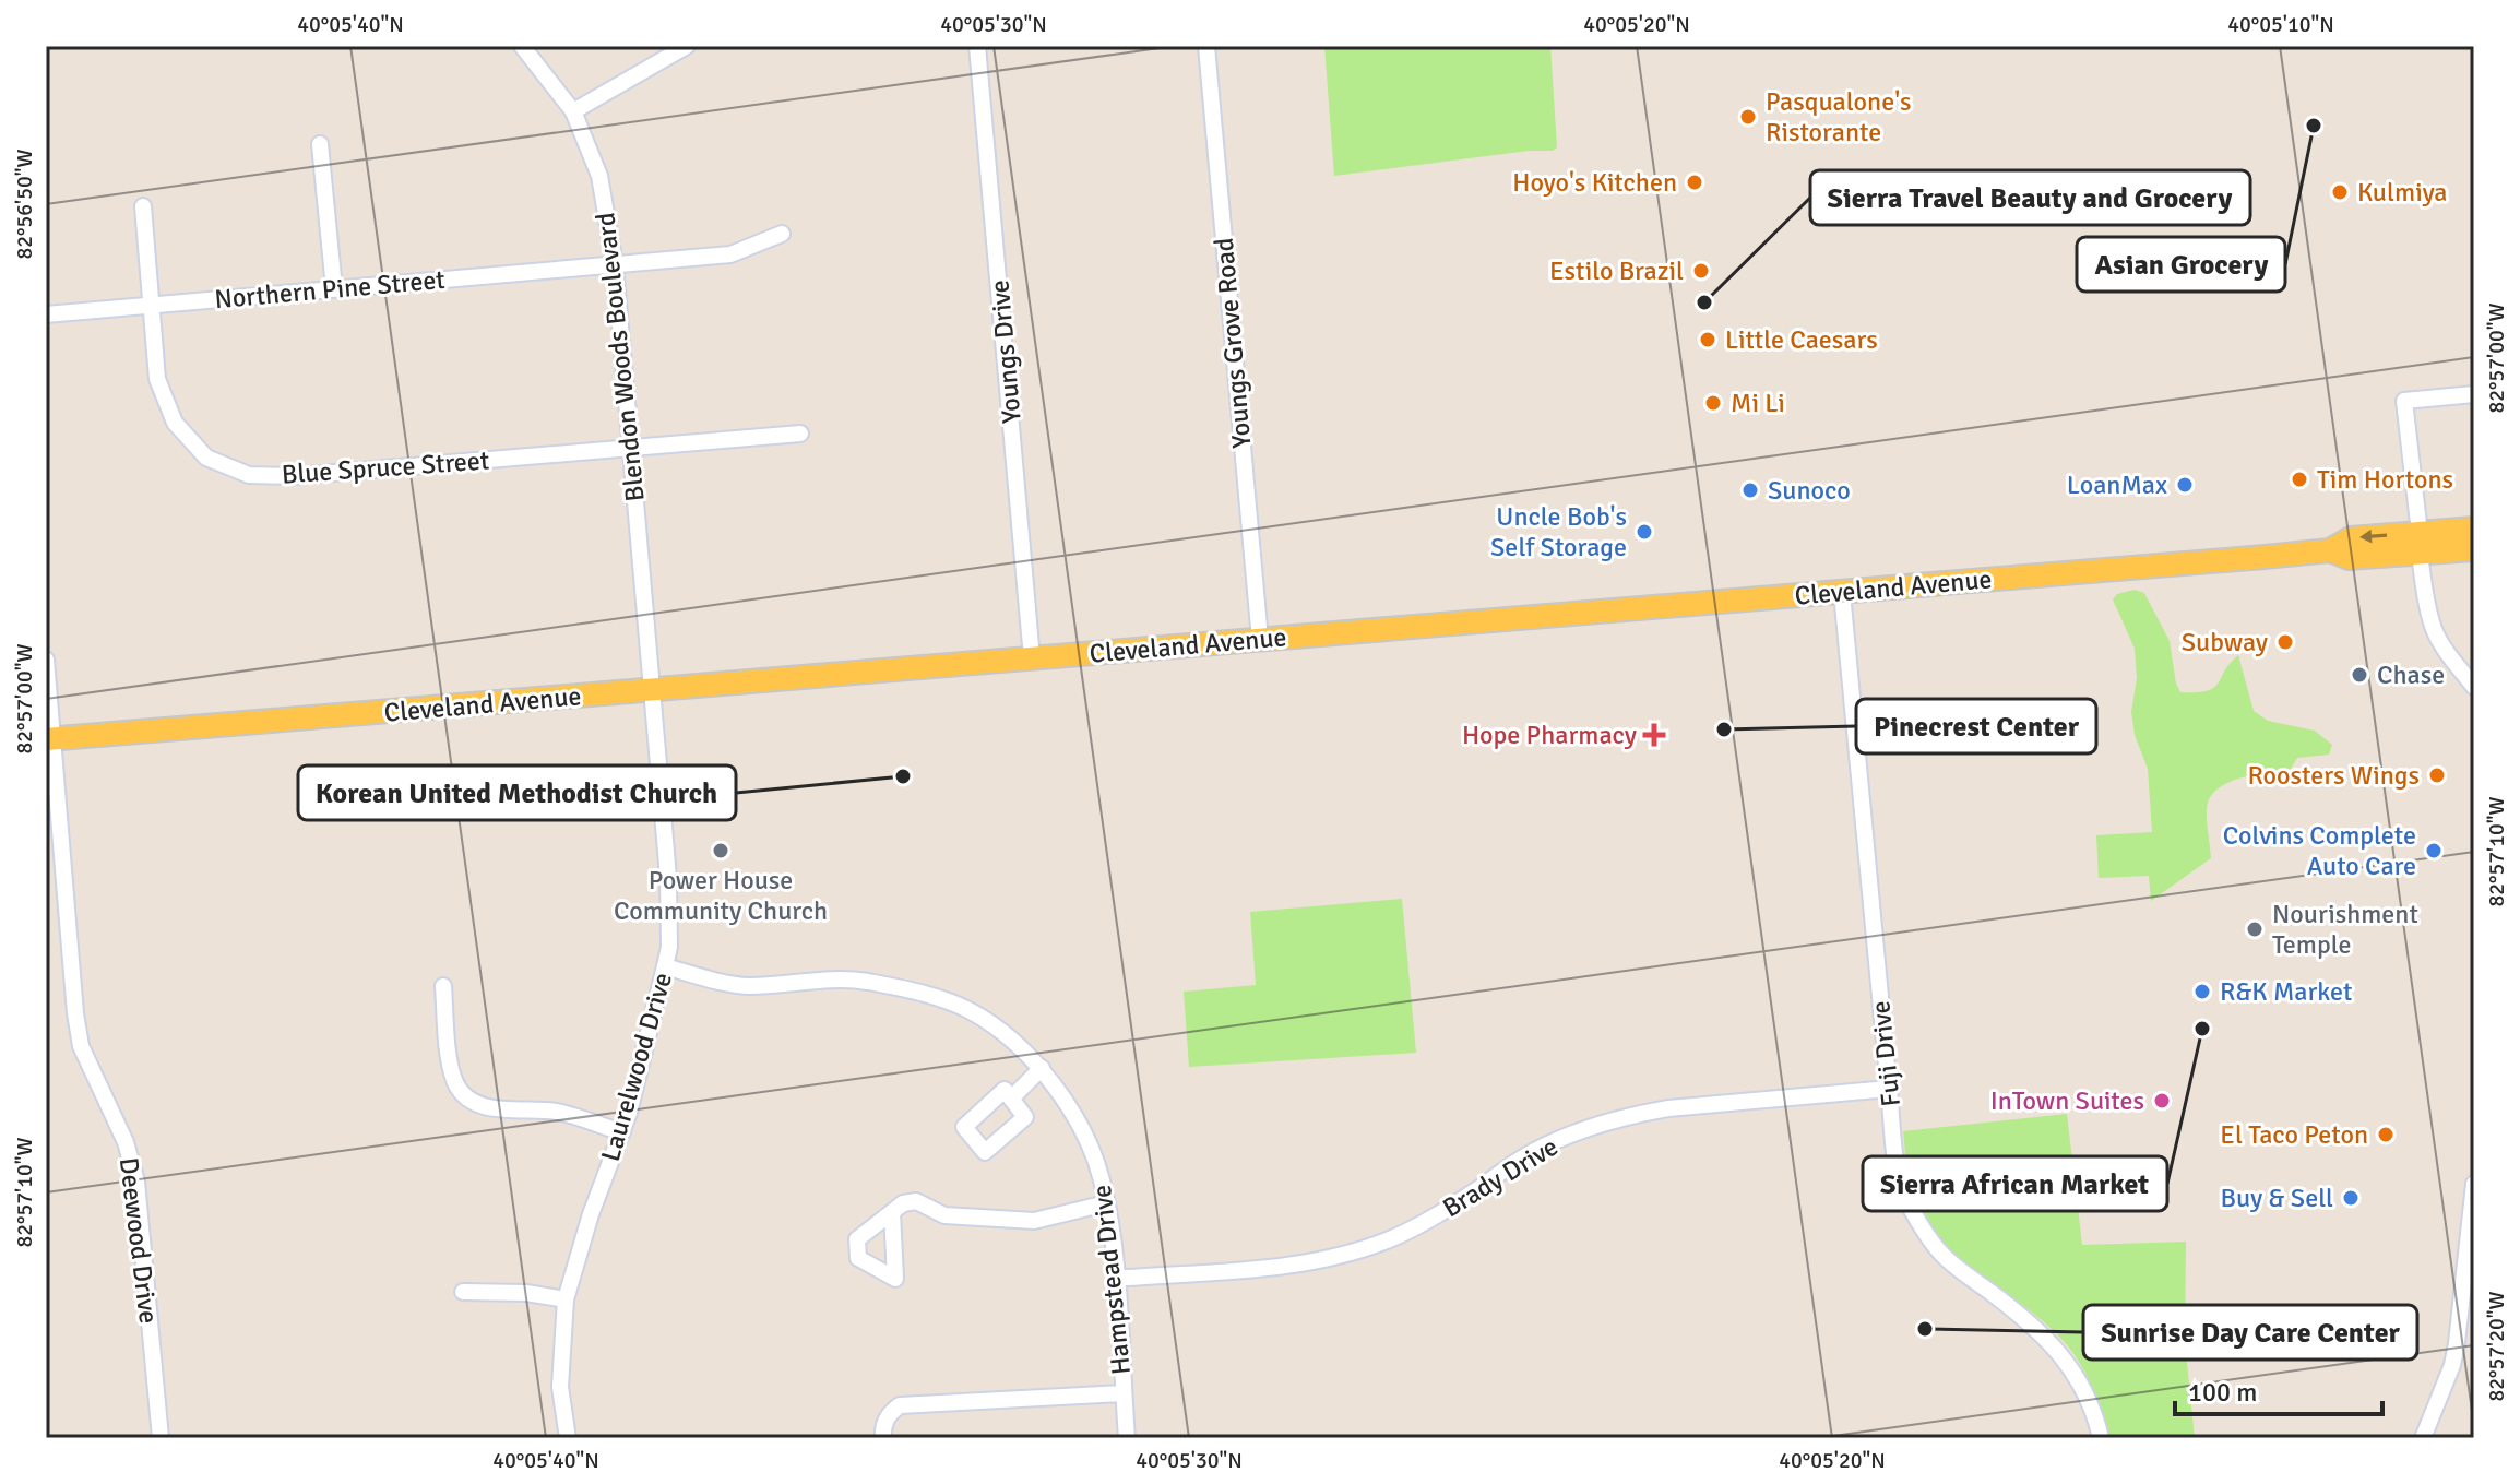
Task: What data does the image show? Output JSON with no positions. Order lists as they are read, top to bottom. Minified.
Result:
{"streets":{"main road":["Cleveland Avenue"],"street":["Northern Pine Street","Youngs Grove Road","Youngs Drive","Blendon Woods Boulevard","Blue Spruce Street","Fuji Drive","Laurelwood Drive","Brady Drive","Deewood Drive","Hampstead Drive"]},"crossings":[["Northern Pine Street","Blendon Woods Boulevard"],["Northern Pine Street","Blue Spruce Street"],["Youngs Grove Road","Cleveland Avenue"],["Youngs Drive","Cleveland Avenue"],["Blendon Woods Boulevard","Blue Spruce Street"],["Blendon Woods Boulevard","Cleveland Avenue"],["Blendon Woods Boulevard","Laurelwood Drive"],["Cleveland Avenue","Fuji Drive"],["Cleveland Avenue","Laurelwood Drive"],["Cleveland Avenue","Deewood Drive"],["Fuji Drive","Brady Drive"],["Laurelwood Drive","Hampstead Drive"],["Brady Drive","Hampstead Drive"]],"places":{"other":["Pasqualone's Ristorante","Asian Grocery","Hoyo's Kitchen","Kulmiya","Estilo Brazil","Sierra Travel Beauty and Grocery","Little Caesars","Mi Li","Tim Hortons","LoanMax","Sunoco","Uncle Bob's Self Storage","Subway","Chase","Pinecrest Center","Roosters Wings","Korean United Methodist Church","Power House Community Church","Colvins Complete Auto Care","Nourishment Temple","R&K Market","Sierra African Market","InTown Suites","El Taco Peton","Buy & Sell","Sunrise Day Care Center"],"health":["Hope Pharmacy"]},"scale_bar":"100 m","coordinates":["40°05'40\"N","40°05'30\"N","40°05'20\"N","40°05'10\"N","82°56'50\"W","82°57'00\"W","82°57'10\"W","82°57'20\"W"]}
